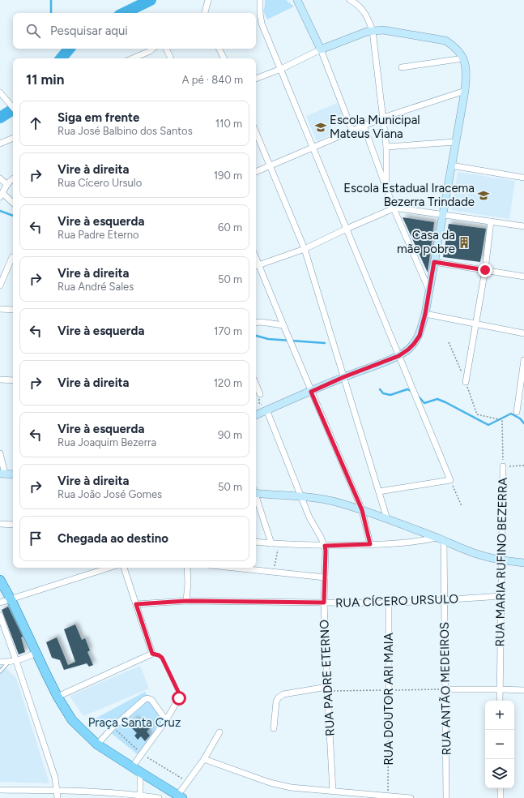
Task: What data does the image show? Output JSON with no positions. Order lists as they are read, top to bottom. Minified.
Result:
{"streets":{"street":["RUA MARIA RUFINO BEZERRA","RUA CÍCERO URSULO","RUA PADRE ETERNO","RUA ANTÃO MEDEIROS","RUA DOUTOR ARI MAIA"]},"crossings":[["RUA MARIA RUFINO BEZERRA","RUA CÍCERO URSULO"],["RUA CÍCERO URSULO","RUA PADRE ETERNO"],["RUA CÍCERO URSULO","RUA ANTÃO MEDEIROS"],["RUA CÍCERO URSULO","RUA DOUTOR ARI MAIA"]],"parks":["Praça Santa Cruz"],"places":{"school or university":["Escola Municipal Mateus Viana","Escola Estadual Iracema Bezerra Trindade"],"building":["Casa da mãe pobre"]},"page":{"search":"Pesquisar aqui","heading":["11 min","A pé · 840 m"],"list":[["Siga em frente","Rua José Balbino dos Santos","110 m"],["Vire à direita","Rua Cícero Ursulo","190 m"],["Vire à esquerda","Rua Padre Eterno","60 m"],["Vire à direita","Rua André Sales","50 m"],["Vire à esquerda","170 m"],["Vire à direita","120 m"],["Vire à esquerda","Rua Joaquim Bezerra","90 m"],["Vire à direita","Rua João José Gomes","50 m"],"Chegada ao destino"],"map_buttons":["+","−"]}}
